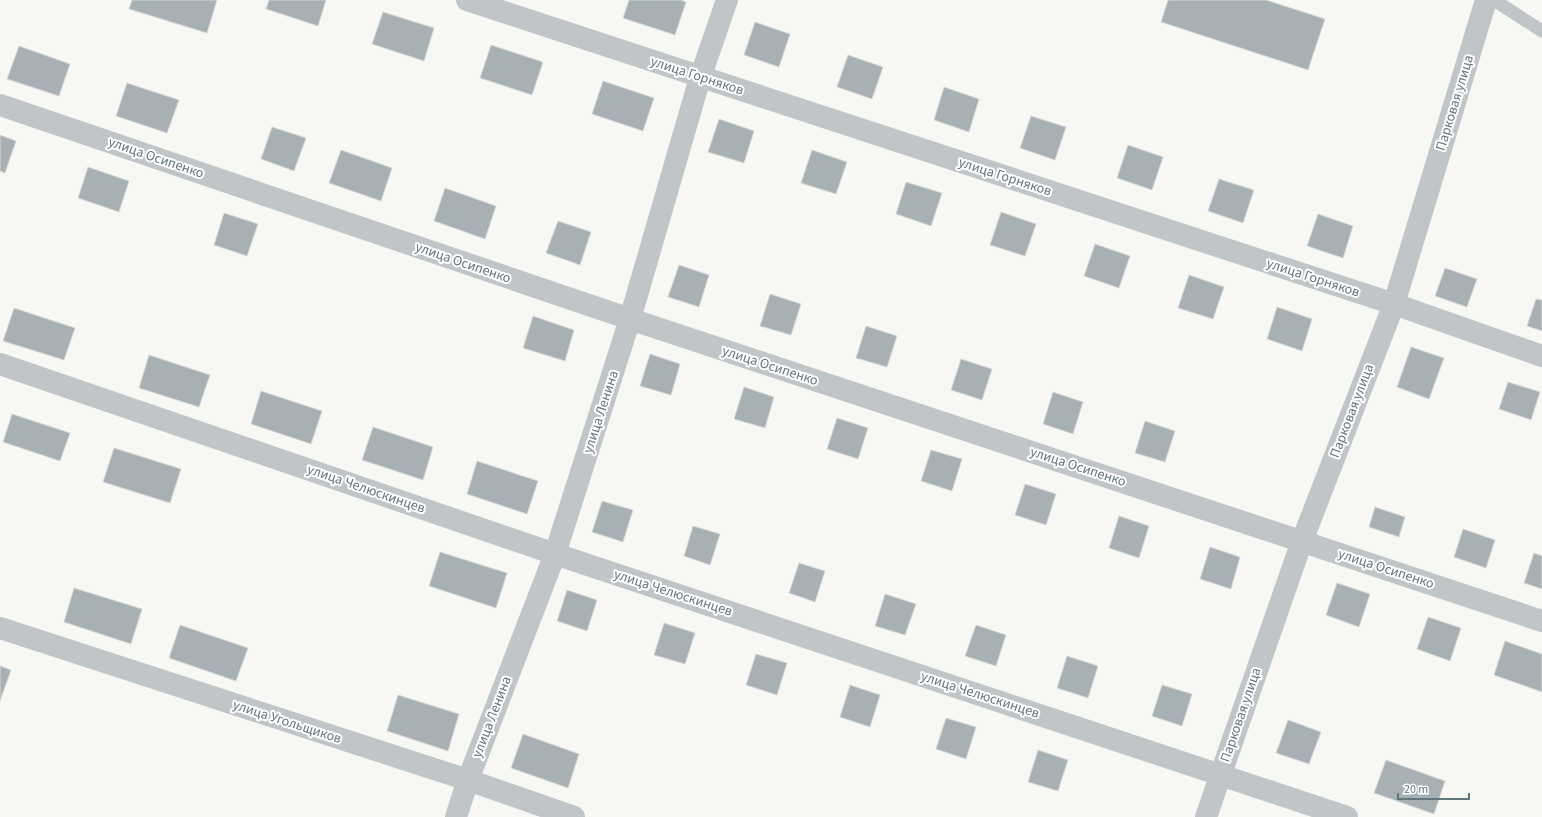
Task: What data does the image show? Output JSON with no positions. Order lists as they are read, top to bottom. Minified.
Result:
{"streets":{"street":["улица Горняков","Парковая улица","улица Осипенко","улица Ленина","улица Челюскинцев","улица Угольщиков"]},"crossings":[["улица Горняков","Парковая улица"],["улица Горняков","улица Ленина"],["Парковая улица","улица Осипенко"],["Парковая улица","улица Челюскинцев"],["улица Осипенко","улица Ленина"],["улица Ленина","улица Челюскинцев"],["улица Ленина","улица Угольщиков"]],"scale_bar":"20 m"}
